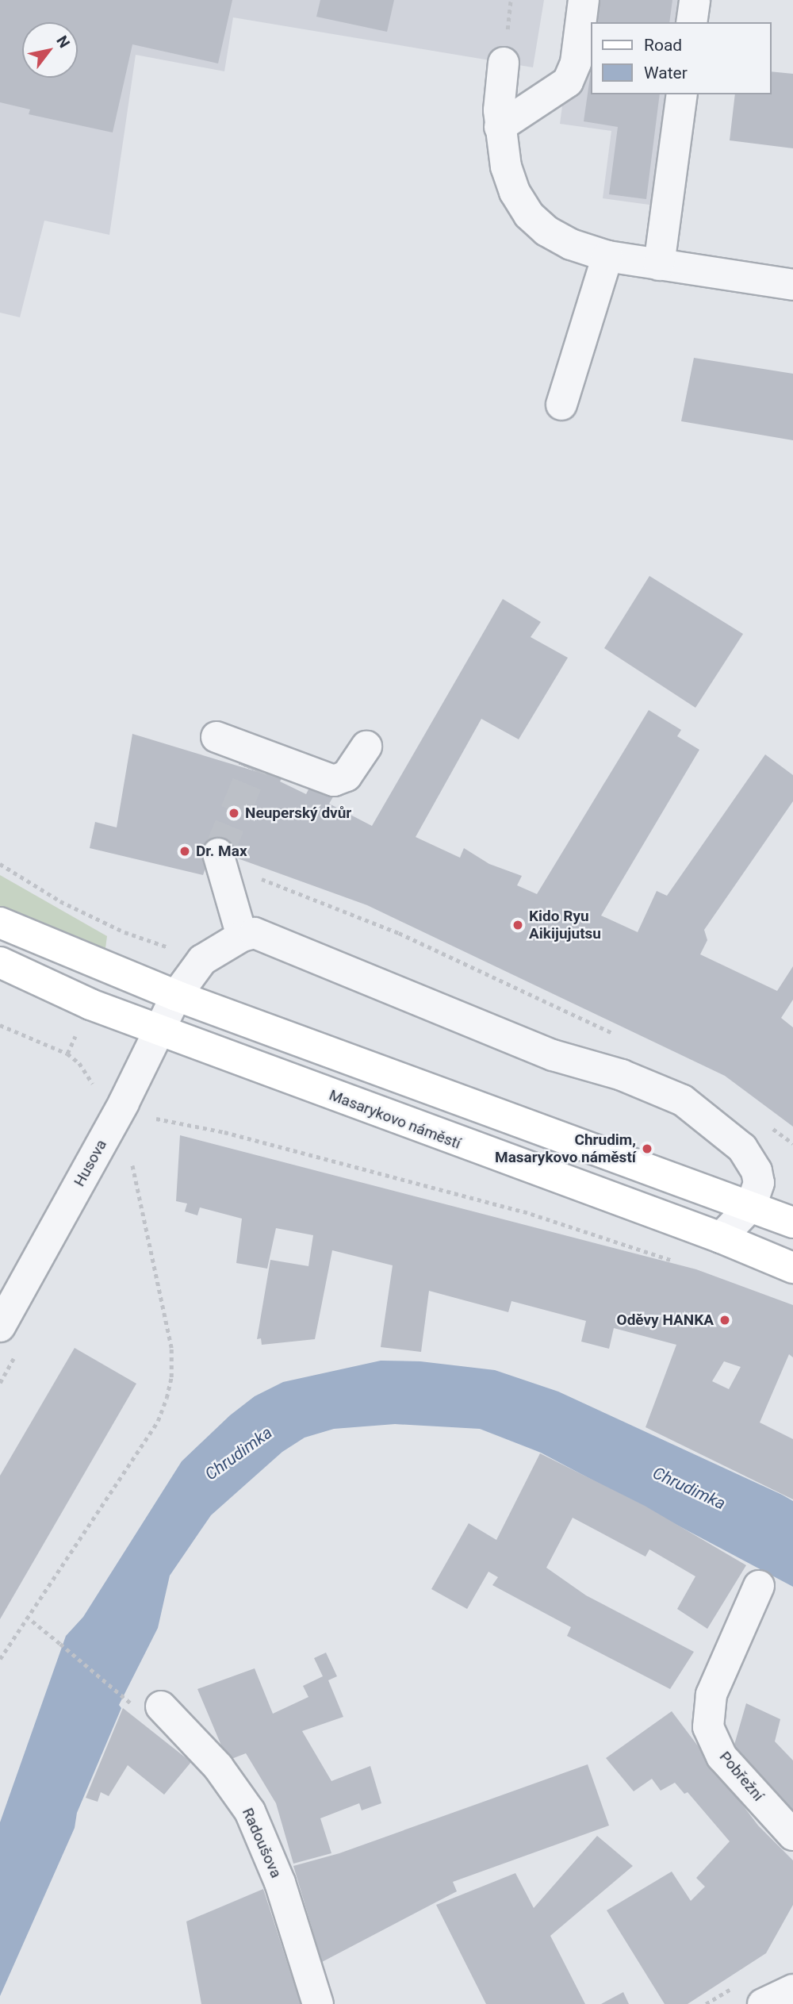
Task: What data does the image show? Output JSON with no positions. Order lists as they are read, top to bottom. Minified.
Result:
{"streets":{"main road":["Masarykovo náměstí"],"street":["Husova","Pobřežní","Radoušova"]},"crossings":[["Masarykovo náměstí","Husova"]],"water":["Chrudimka"],"places":["Neuperský dvůr","Dr. Max","Kido Ryu Aikijujutsu","Chrudim, Masarykovo náměstí","Oděvy HANKA"],"legend":["Road","Water"],"north":"top right"}
